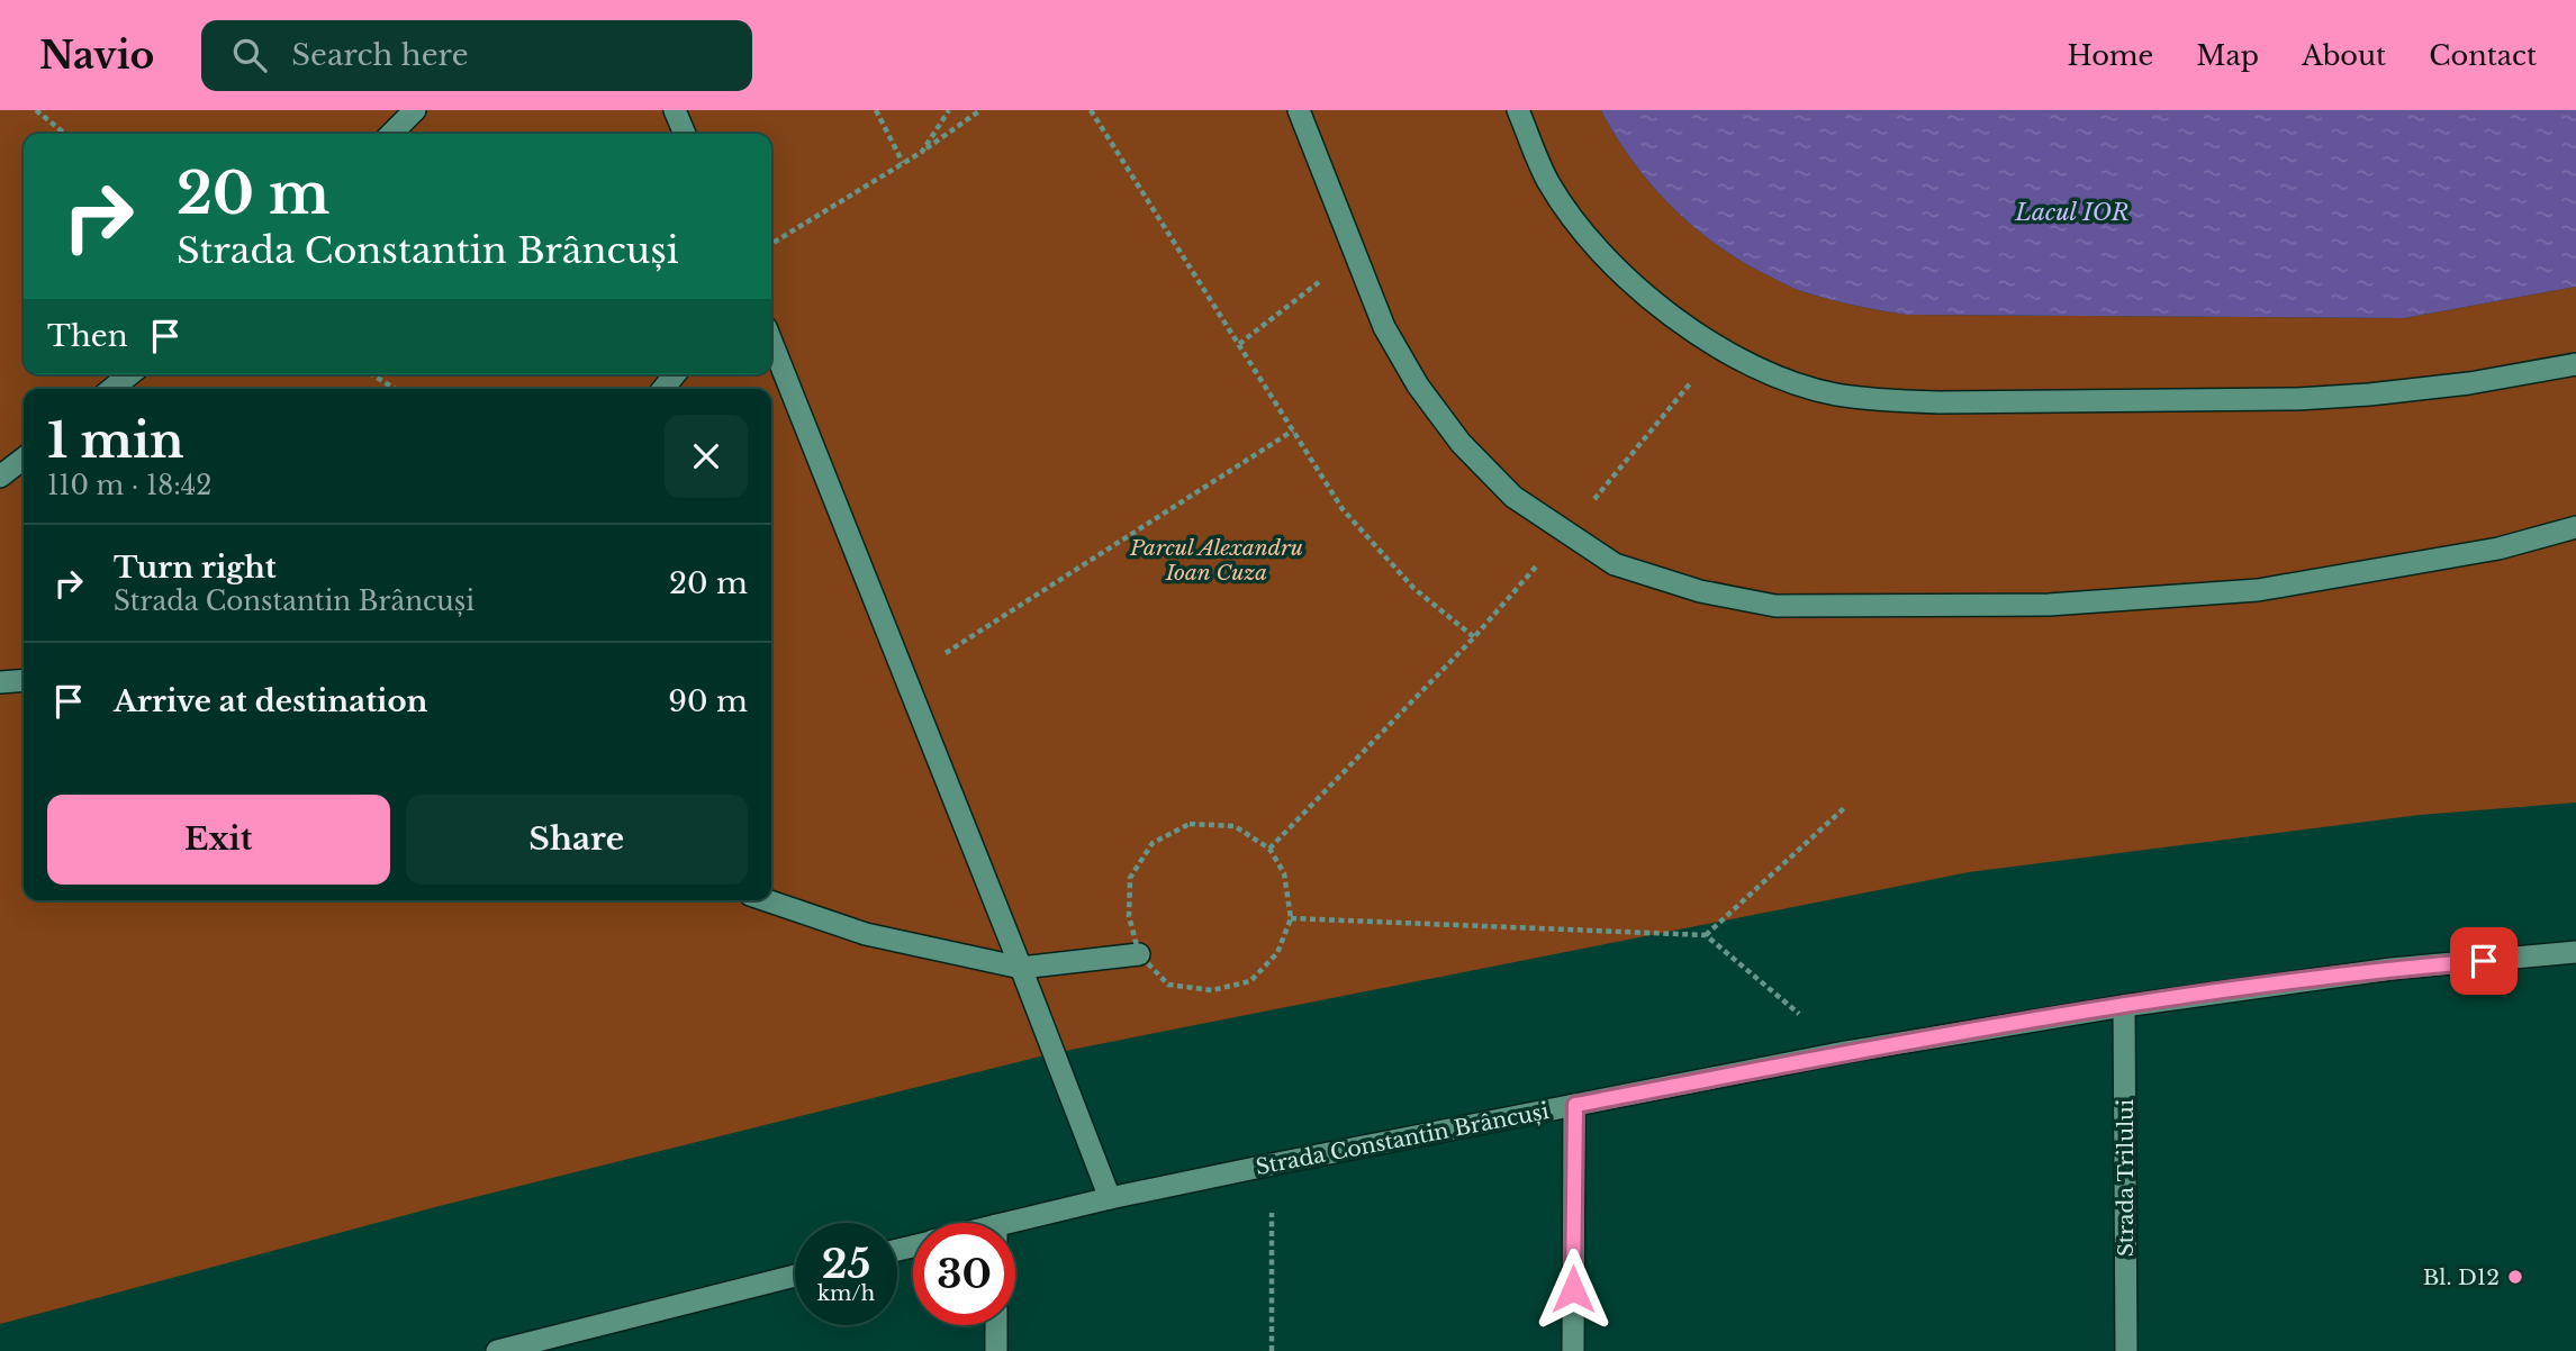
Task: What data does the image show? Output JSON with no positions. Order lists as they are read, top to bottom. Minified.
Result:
{"streets":{"street":["Strada Constantin Brâncuși","Strada Trilului"]},"crossings":[["Strada Constantin Brâncuși","Strada Trilului"]],"water":["Lacul IOR"],"parks":["Parcul Alexandru Ioan Cuza"],"places":["Bl. D12"],"page":{"header":"Navio","search":"Search here","nav":["Home","Map","About","Contact"],"turn":["20 m","Strada Constantin Brâncuși"],"then":"Then","heading":["1 min","110 m · 18:42"],"list":[{"name":"Turn right","note":"Strada Constantin Brâncuși","value":"20 m"},{"name":"Arrive at destination","value":"90 m"}],"buttons":["Exit","Share"],"speed":"25 km/h","limit":"30"}}
